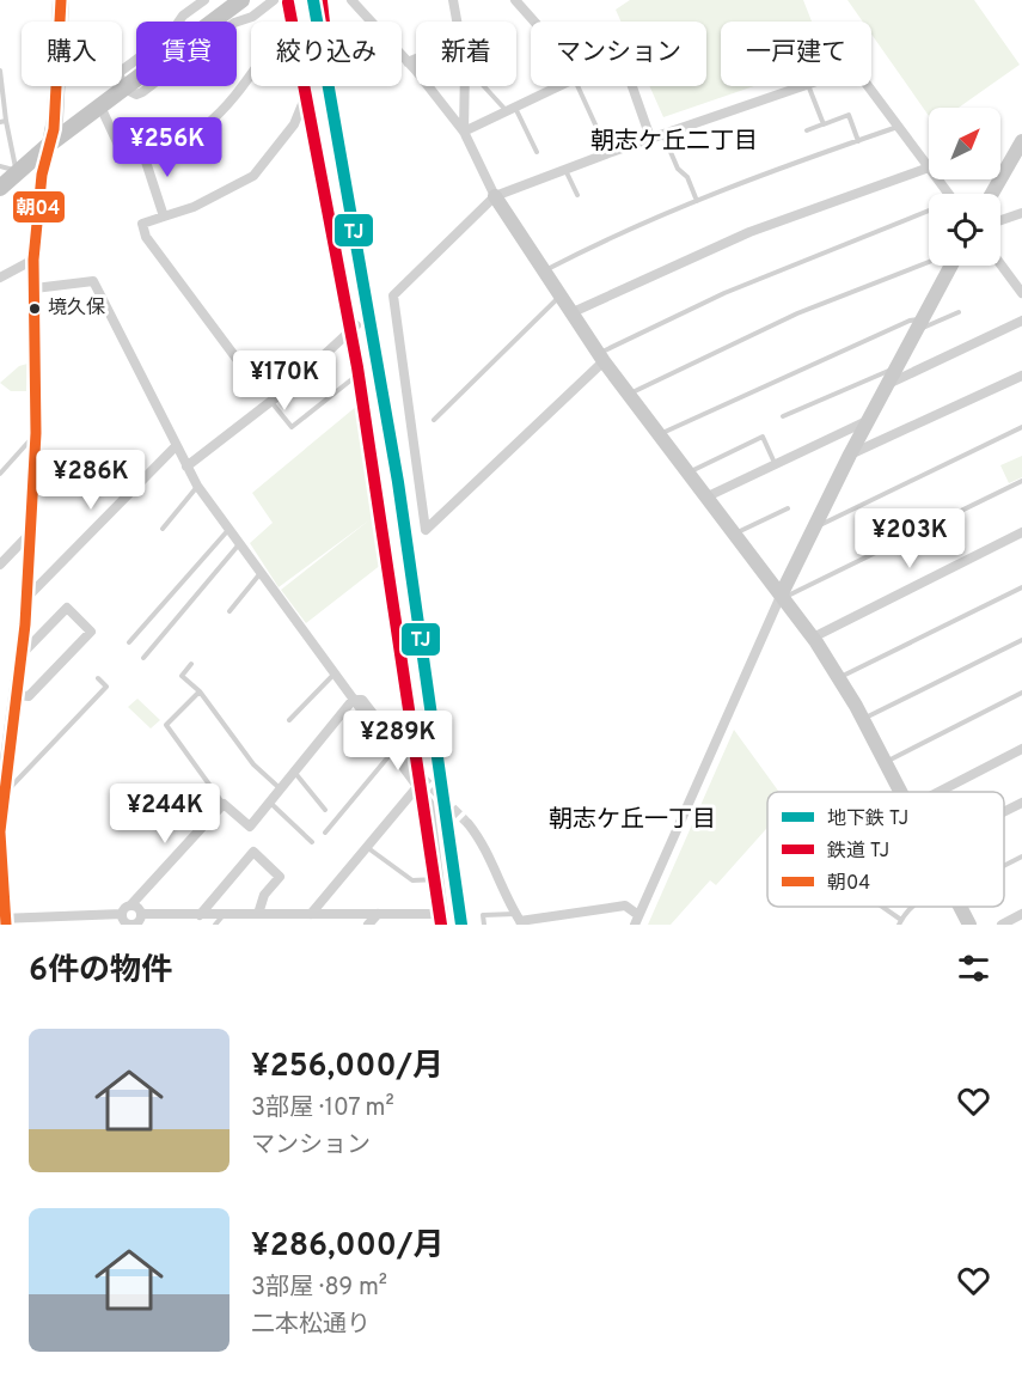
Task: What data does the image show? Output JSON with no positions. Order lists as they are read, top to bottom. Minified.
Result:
{"districts":["朝志ケ丘二丁目","朝志ケ丘一丁目"],"places":["境久保"],"lines":["metro line TJ","transit line 朝04","rail line TJ"],"legend":["地下鉄 TJ","鉄道 TJ","朝04"],"north":"top right","page":{"chip":["購入","賃貸","絞り込み","新着","マンション","一戸建て"],"price":["¥256K","¥170K","¥286K","¥203K","¥289K","¥244K"],"heading":"6件の物件","list":[{"name":"¥256,000/月","note":"3部屋 · 107 m² · マンション"},{"name":"¥286,000/月","note":"3部屋 · 89 m² · 二本松通り"}]}}
